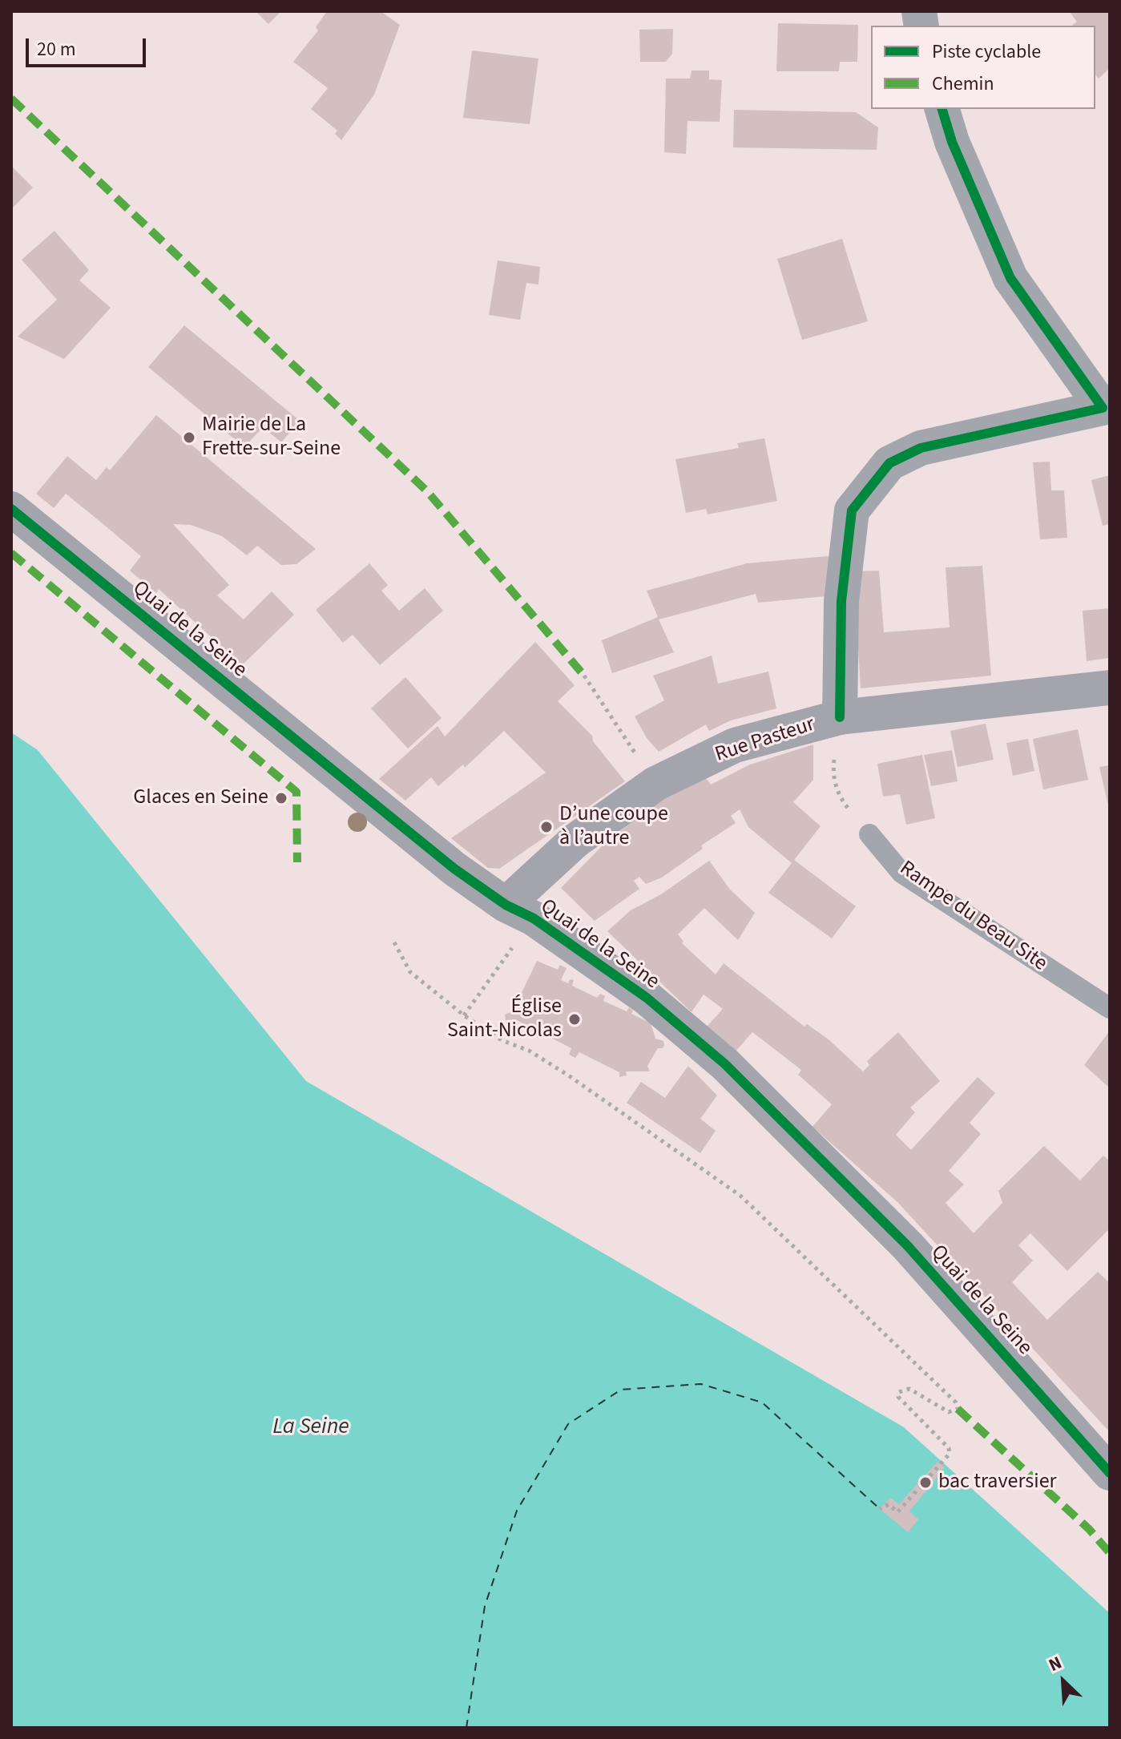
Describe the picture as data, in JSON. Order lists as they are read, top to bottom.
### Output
{
  "streets": {
    "street": ["Quai de la Seine", "Rue Pasteur"],
    "lane": ["Rampe du Beau Site"]
  },
  "crossings": [
    ["Quai de la Seine", "Rue Pasteur"]
  ],
  "water": ["La Seine"],
  "places": [
    "Mairie de La Frette-sur-Seine",
    "Glaces en Seine",
    "D’une coupe à l’autre",
    "Église Saint-Nicolas",
    "bac traversier"
  ],
  "legend": ["Piste cyclable", "Chemin"],
  "scale_bar": "20 m",
  "north": "top left"
}
